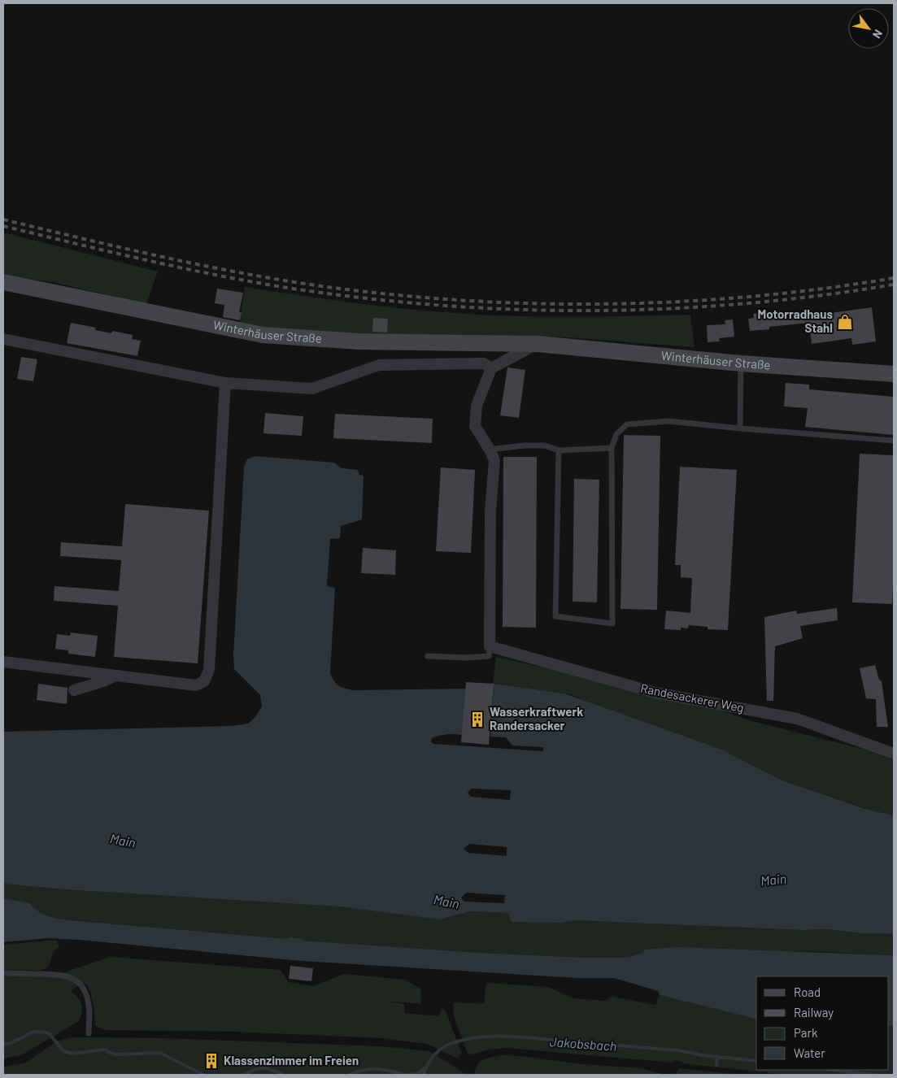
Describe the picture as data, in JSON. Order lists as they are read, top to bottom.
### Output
{
  "streets": {
    "main road": ["Winterhäuser Straße"],
    "street": ["Randesackerer Weg"]
  },
  "water": ["Main", "Jakobsbach"],
  "places": {
    "shop": ["Motorradhaus Stahl"],
    "building": ["Wasserkraftwerk Randersacker", "Klassenzimmer im Freien"]
  },
  "legend": [
    "Road",
    "Railway",
    "Park",
    "Water"
  ],
  "north": "bottom right"
}
